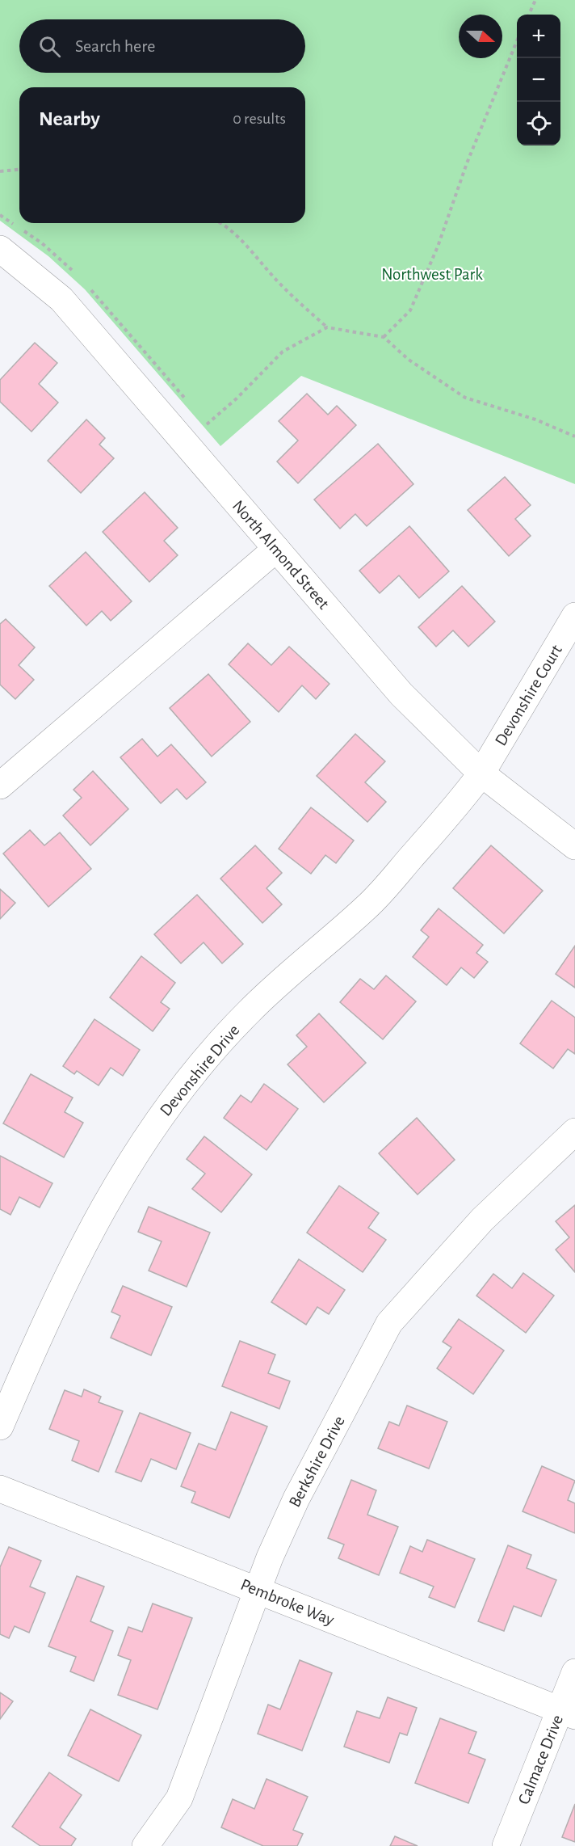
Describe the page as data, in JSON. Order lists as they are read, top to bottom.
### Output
{
  "streets": {
    "street": [
      "North Almond Street",
      "Devonshire Court",
      "Devonshire Drive",
      "Berkshire Drive",
      "Pembroke Way",
      "Calmace Drive"
    ]
  },
  "crossings": [
    ["North Almond Street", "Devonshire Court"],
    ["North Almond Street", "Devonshire Drive"],
    ["Devonshire Court", "Devonshire Drive"],
    ["Berkshire Drive", "Pembroke Way"],
    ["Pembroke Way", "Calmace Drive"]
  ],
  "parks": ["Northwest Park"],
  "north": "right",
  "page": {
    "map_buttons": ["+", "−"],
    "search": "Search here",
    "heading": ["Nearby", "0 results"]
  }
}
